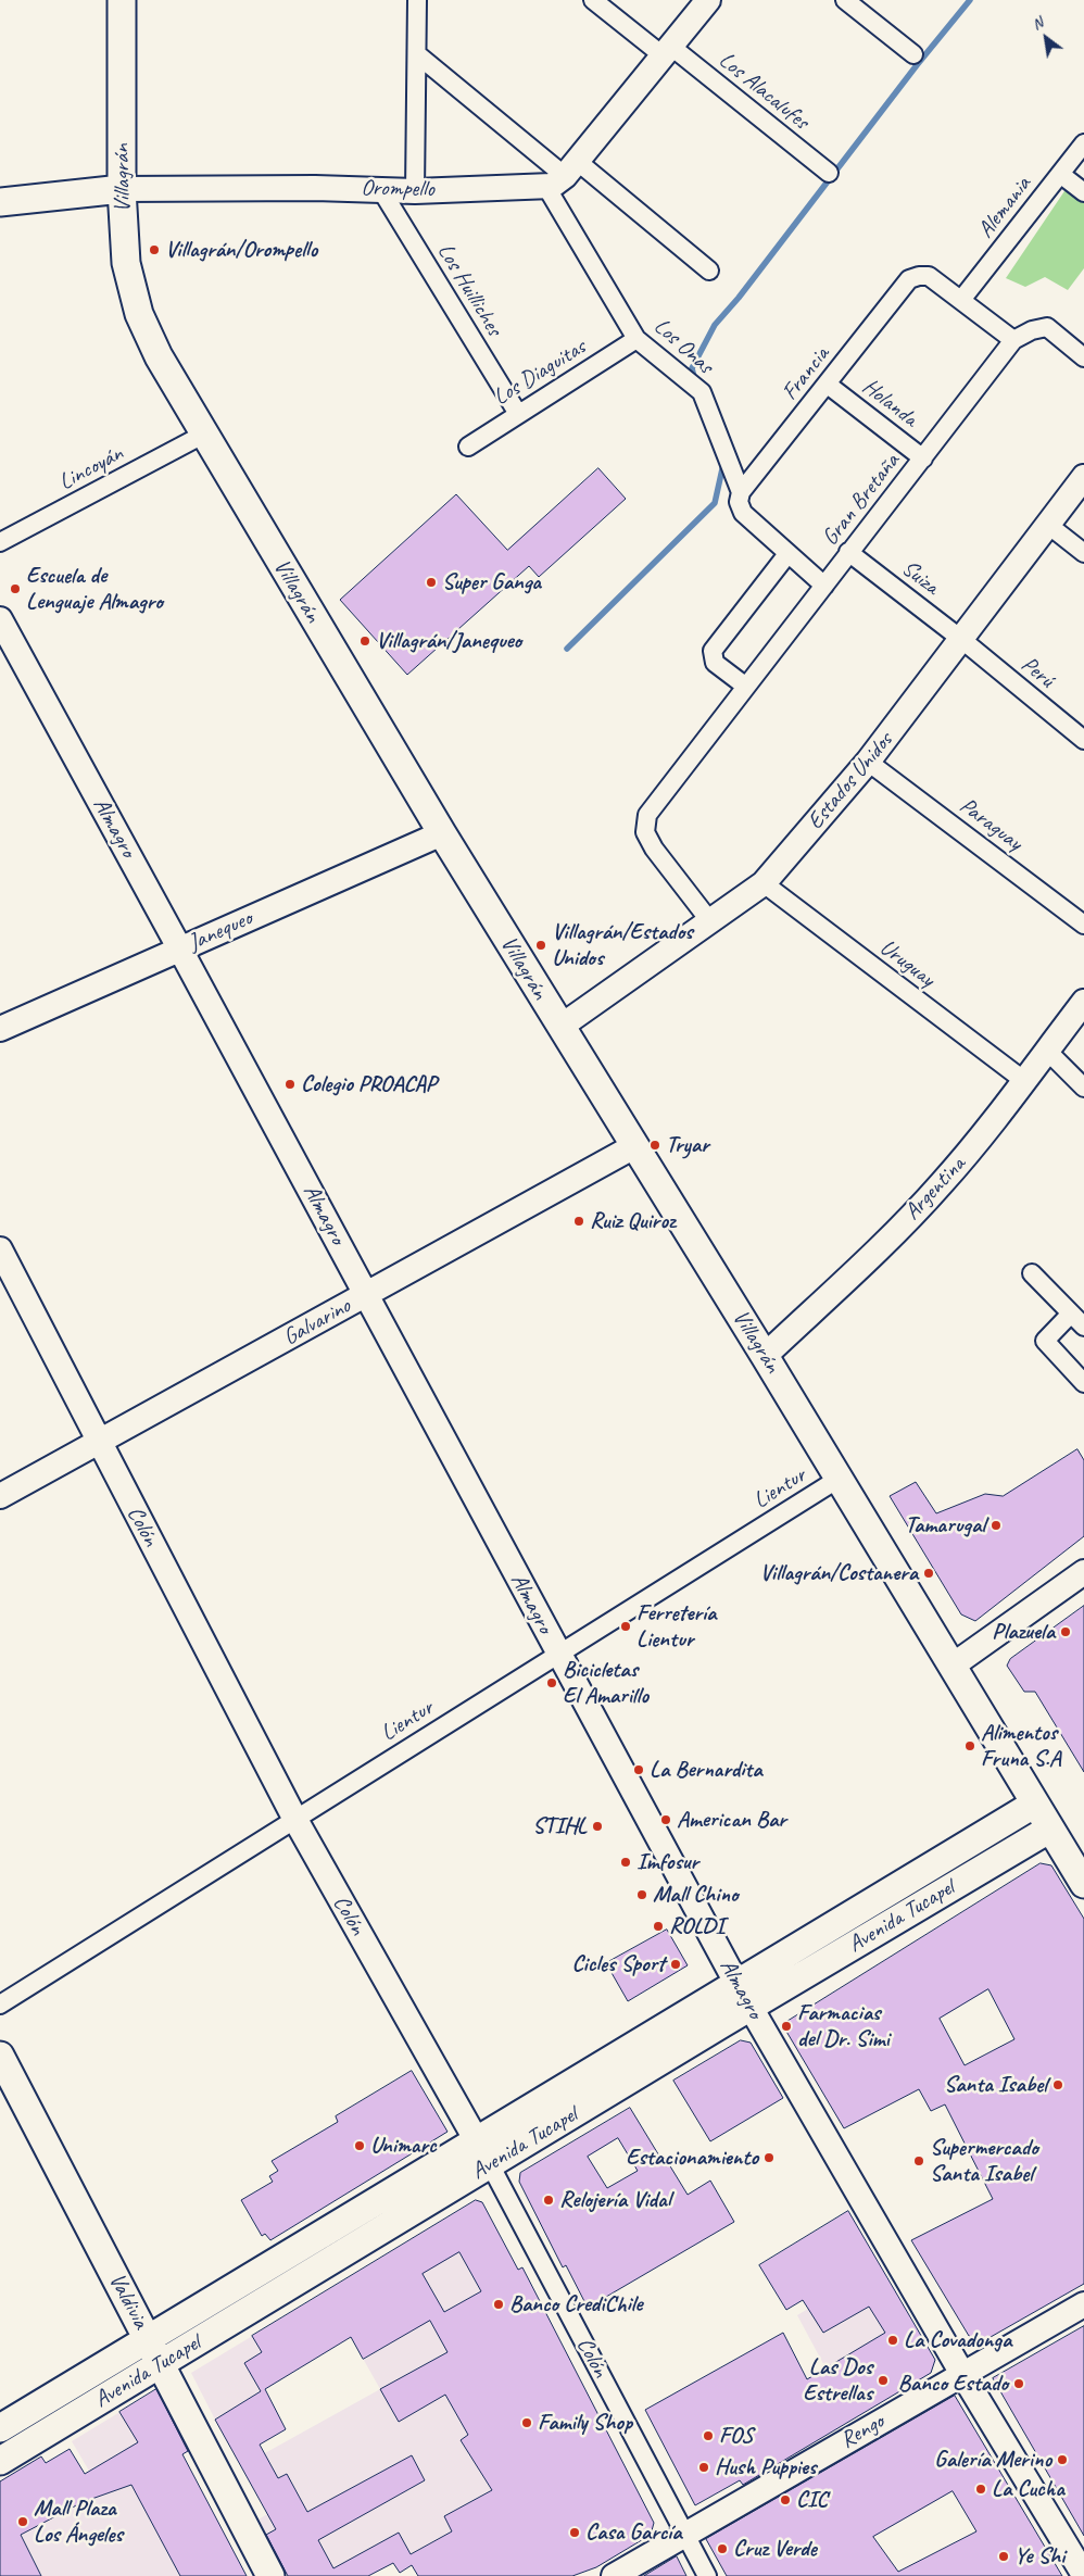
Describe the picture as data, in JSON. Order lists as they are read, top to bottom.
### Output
{
  "streets": {
    "main road": [
      "Villagrán",
      "Orompello",
      "Avenida Tucapel",
      "Valdivia"
    ],
    "street": [
      "Los Alacalufes",
      "Alemania",
      "Los Huilliches",
      "Los Onas",
      "Los Diaguitas",
      "Francia",
      "Holanda",
      "Lincoyán",
      "Gran Bretaña",
      "Suiza",
      "Perú",
      "Estados Unidos",
      "Paraguay",
      "Almagro",
      "Janequeo",
      "Uruguay",
      "Argentina",
      "Galvarino",
      "Lientur",
      "Colón",
      "Rengo"
    ]
  },
  "crossings": [
    ["Villagrán", "Orompello"],
    ["Villagrán", "Lincoyán"],
    ["Villagrán", "Estados Unidos"],
    ["Villagrán", "Janequeo"],
    ["Villagrán", "Argentina"],
    ["Villagrán", "Galvarino"],
    ["Villagrán", "Lientur"],
    ["Villagrán", "Avenida Tucapel"],
    ["Orompello", "Los Huilliches"],
    ["Orompello", "Los Onas"],
    ["Alemania", "Francia"],
    ["Los Huilliches", "Los Diaguitas"],
    ["Los Onas", "Los Diaguitas"],
    ["Los Onas", "Francia"],
    ["Francia", "Holanda"],
    ["Francia", "Gran Bretaña"],
    ["Holanda", "Gran Bretaña"],
    ["Gran Bretaña", "Suiza"],
    ["Gran Bretaña", "Estados Unidos"],
    ["Suiza", "Perú"],
    ["Suiza", "Estados Unidos"],
    ["Perú", "Estados Unidos"],
    ["Estados Unidos", "Paraguay"],
    ["Estados Unidos", "Uruguay"],
    ["Almagro", "Janequeo"],
    ["Almagro", "Galvarino"],
    ["Almagro", "Lientur"],
    ["Almagro", "Avenida Tucapel"],
    ["Almagro", "Rengo"],
    ["Uruguay", "Argentina"],
    ["Galvarino", "Colón"],
    ["Lientur", "Colón"],
    ["Colón", "Avenida Tucapel"],
    ["Colón", "Rengo"],
    ["Avenida Tucapel", "Valdivia"]
  ],
  "places": [
    "Villagrán/Orompello",
    "Super Ganga",
    "Escuela de Lenguaje Almagro",
    "Villagrán/Janequeo",
    "Villagrán/Estados Unidos",
    "Colegio PROACAP",
    "Tryar",
    "Ruiz Quiroz",
    "Tamarugal",
    "Villagrán/Costanera",
    "Ferretería Lientur",
    "Plazuela",
    "Bicicletas El Amarillo",
    "Alimentos Fruna S.A",
    "La Bernardita",
    "American Bar",
    "STIHL",
    "Imfosur",
    "Mall Chino",
    "ROLDI",
    "Cicles Sport",
    "Farmacias del Dr. Simi",
    "Santa Isabel",
    "Unimarc",
    "Estacionamiento",
    "Supermercado Santa Isabel",
    "Relojería Vidal",
    "Banco CrediChile",
    "La Covadonga",
    "Las Dos Estrellas",
    "Banco Estado",
    "Family Shop",
    "FOS",
    "Galería Merino",
    "Hush Puppies",
    "La Cucha",
    "CIC",
    "Mall Plaza Los Ángeles",
    "Casa García",
    "Cruz Verde",
    "Ye Shi"
  ],
  "north": "top left"
}
